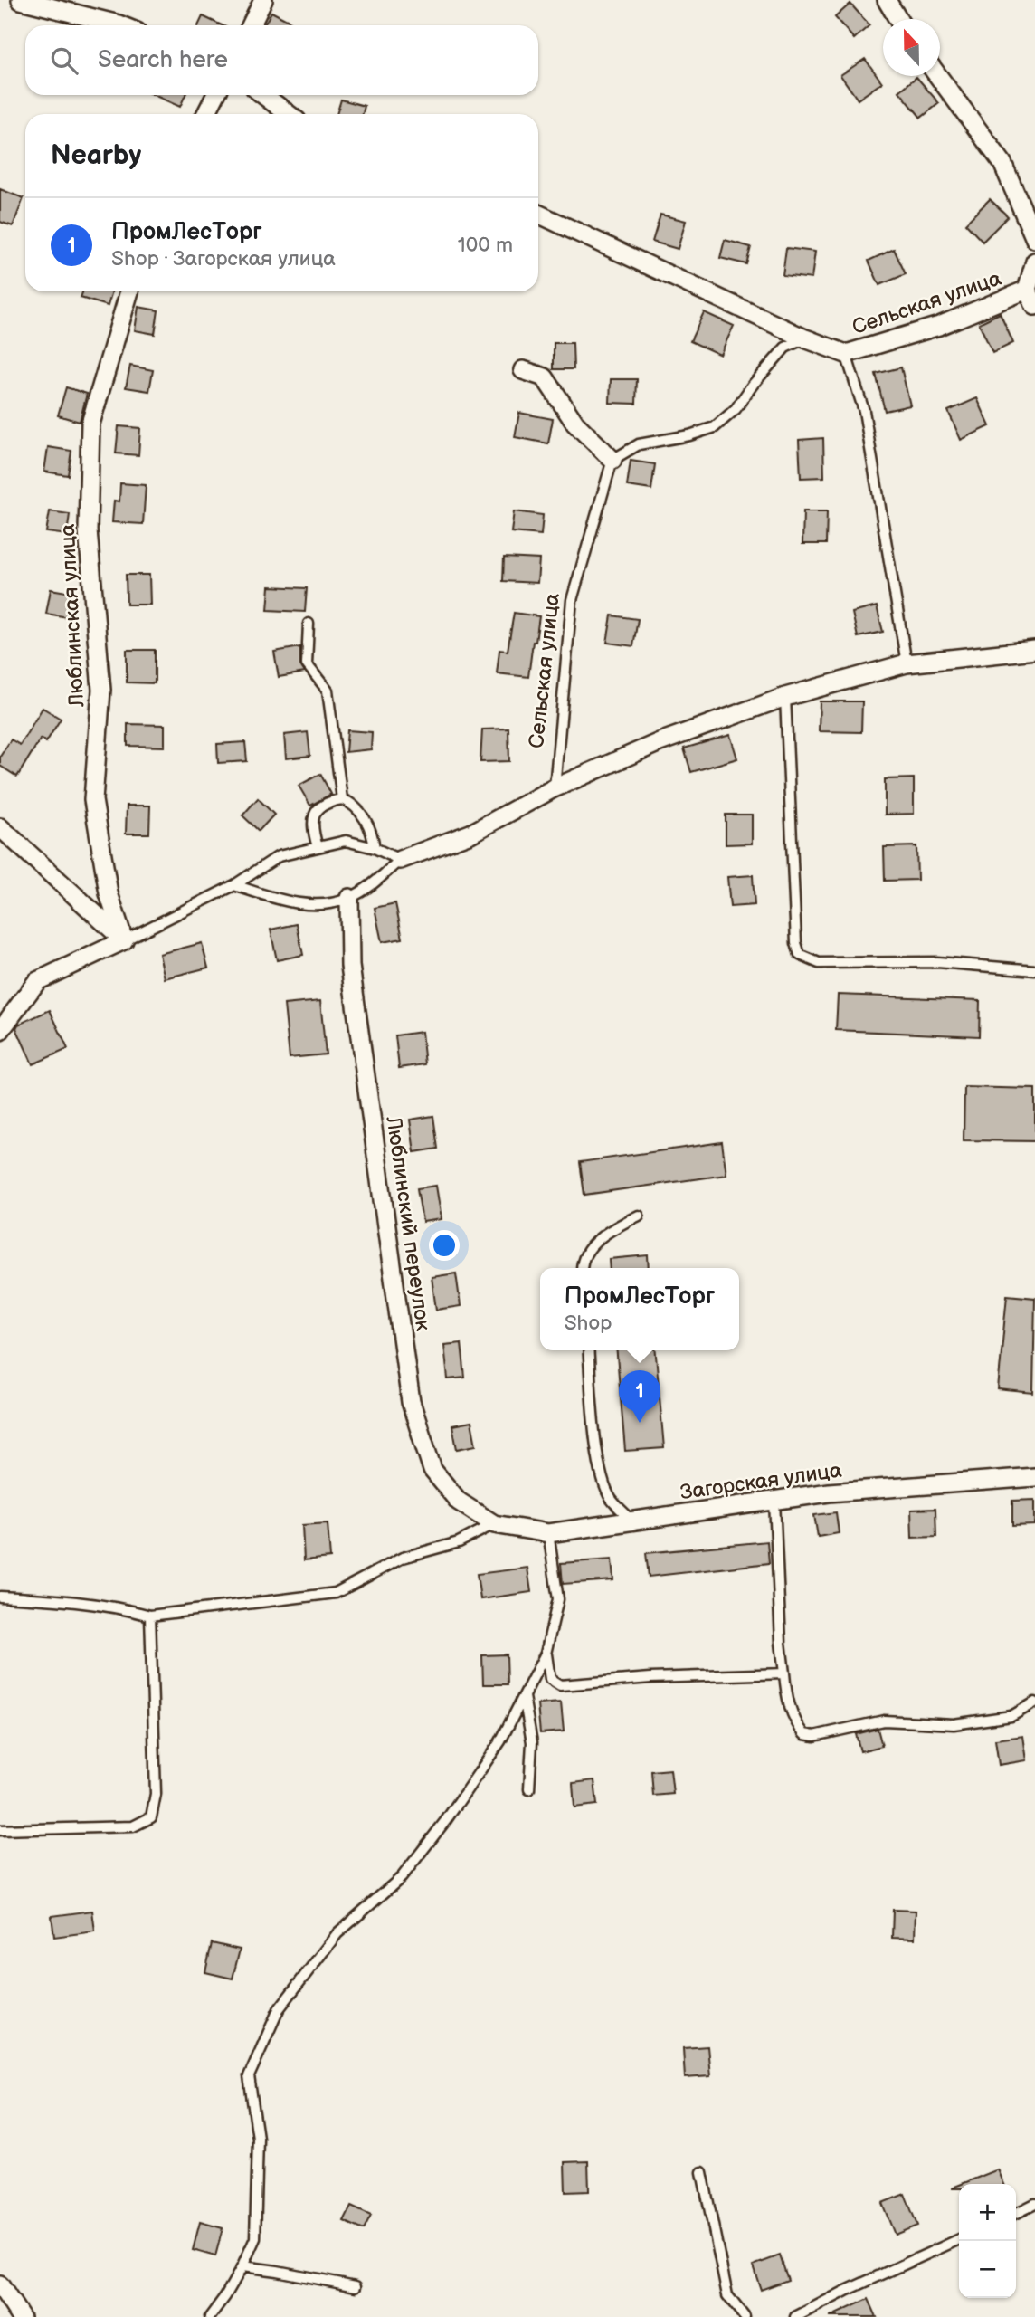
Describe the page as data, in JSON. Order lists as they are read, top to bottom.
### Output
{
  "streets": {
    "street": [
      "Сельская улица",
      "Люблинская улица",
      "Люблинский переулок",
      "Загорская улица"
    ]
  },
  "crossings": [
    ["Люблинский переулок", "Загорская улица"]
  ],
  "north": "top",
  "page": {
    "search": "Search here",
    "heading": "Nearby",
    "list": [
      {
        "mark": "1",
        "name": "ПромЛесТорг",
        "note": "Shop · Загорская улица",
        "value": "100 m"
      }
    ],
    "popup": ["ПромЛесТорг", "Shop"],
    "pins": "1",
    "map_buttons": ["+", "−"]
  }
}
